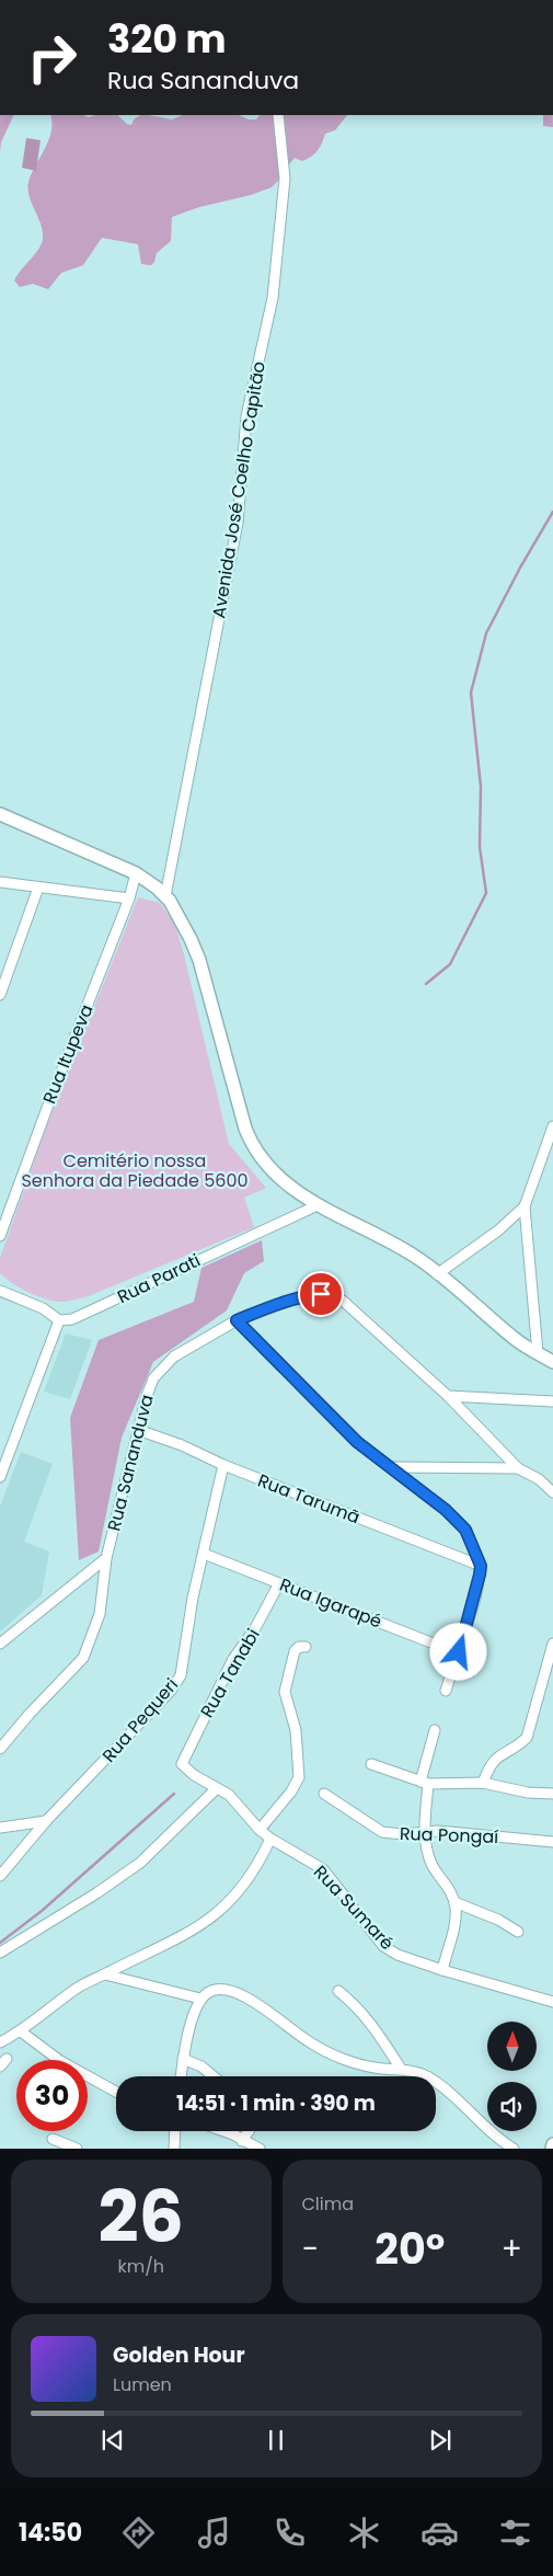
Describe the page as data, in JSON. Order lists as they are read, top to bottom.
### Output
{
  "streets": {
    "street": [
      "Avenida José Coelho Capitão",
      "Rua Itupeva",
      "Rua Parati",
      "Rua Sananduva",
      "Rua Tarumã",
      "Rua Igarapé",
      "Rua Tanabi",
      "Rua Pequeri",
      "Rua Pongaí",
      "Rua Sumaré"
    ]
  },
  "crossings": [
    ["Rua Sananduva", "Rua Tarumã"],
    ["Rua Tarumã", "Rua Pequeri"],
    ["Rua Igarapé", "Rua Tanabi"],
    ["Rua Igarapé", "Rua Pequeri"],
    ["Rua Tanabi", "Rua Sumaré"]
  ],
  "parks": ["Cemitério nossa Senhora da Piedade 5600"],
  "north": "top",
  "page": {
    "turn": ["320 m", "Rua Sananduva"],
    "limit": "30",
    "trip": "14:51 · 1 min · 390 m",
    "tile": [
      ["26", "km/h"],
      "Clima"
    ],
    "heat": ["−", "20°", "+"],
    "song": ["Golden Hour", "Lumen"],
    "tabs": "14:50"
  }
}
